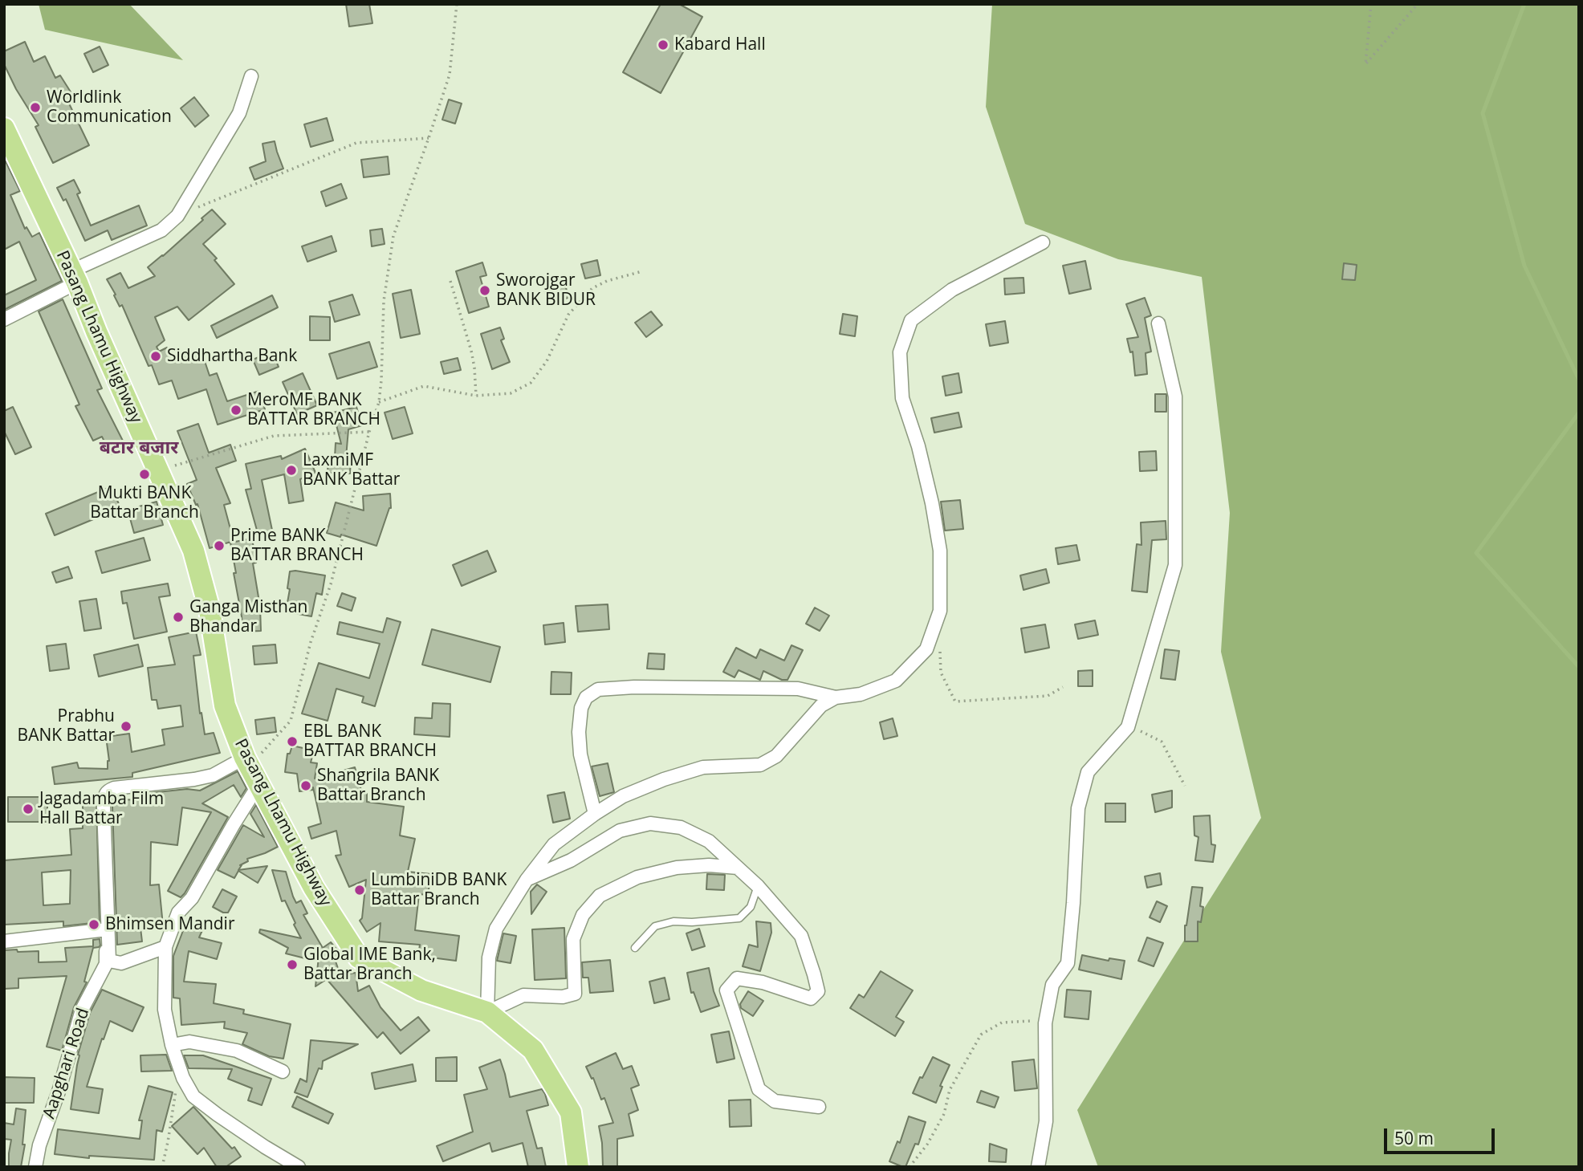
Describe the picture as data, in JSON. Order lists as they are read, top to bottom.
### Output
{
  "streets": {
    "main road": ["Pasang Lhamu Highway"],
    "street": ["Aapghari Road"]
  },
  "districts": ["बटार बजार"],
  "places": [
    "Kabard Hall",
    "Worldlink Communication",
    "Sworojgar BANK BIDUR",
    "Siddhartha Bank",
    "MeroMF BANK BATTAR BRANCH",
    "LaxmiMF BANK Battar",
    "Mukti BANK Battar Branch",
    "Prime BANK BATTAR BRANCH",
    "Ganga Misthan Bhandar",
    "Prabhu BANK Battar",
    "EBL BANK BATTAR BRANCH",
    "Shangrila BANK Battar Branch",
    "Jagadamba Film Hall Battar",
    "LumbiniDB BANK Battar Branch",
    "Bhimsen Mandir",
    "Global IME Bank, Battar Branch"
  ],
  "scale_bar": "50 m"
}
